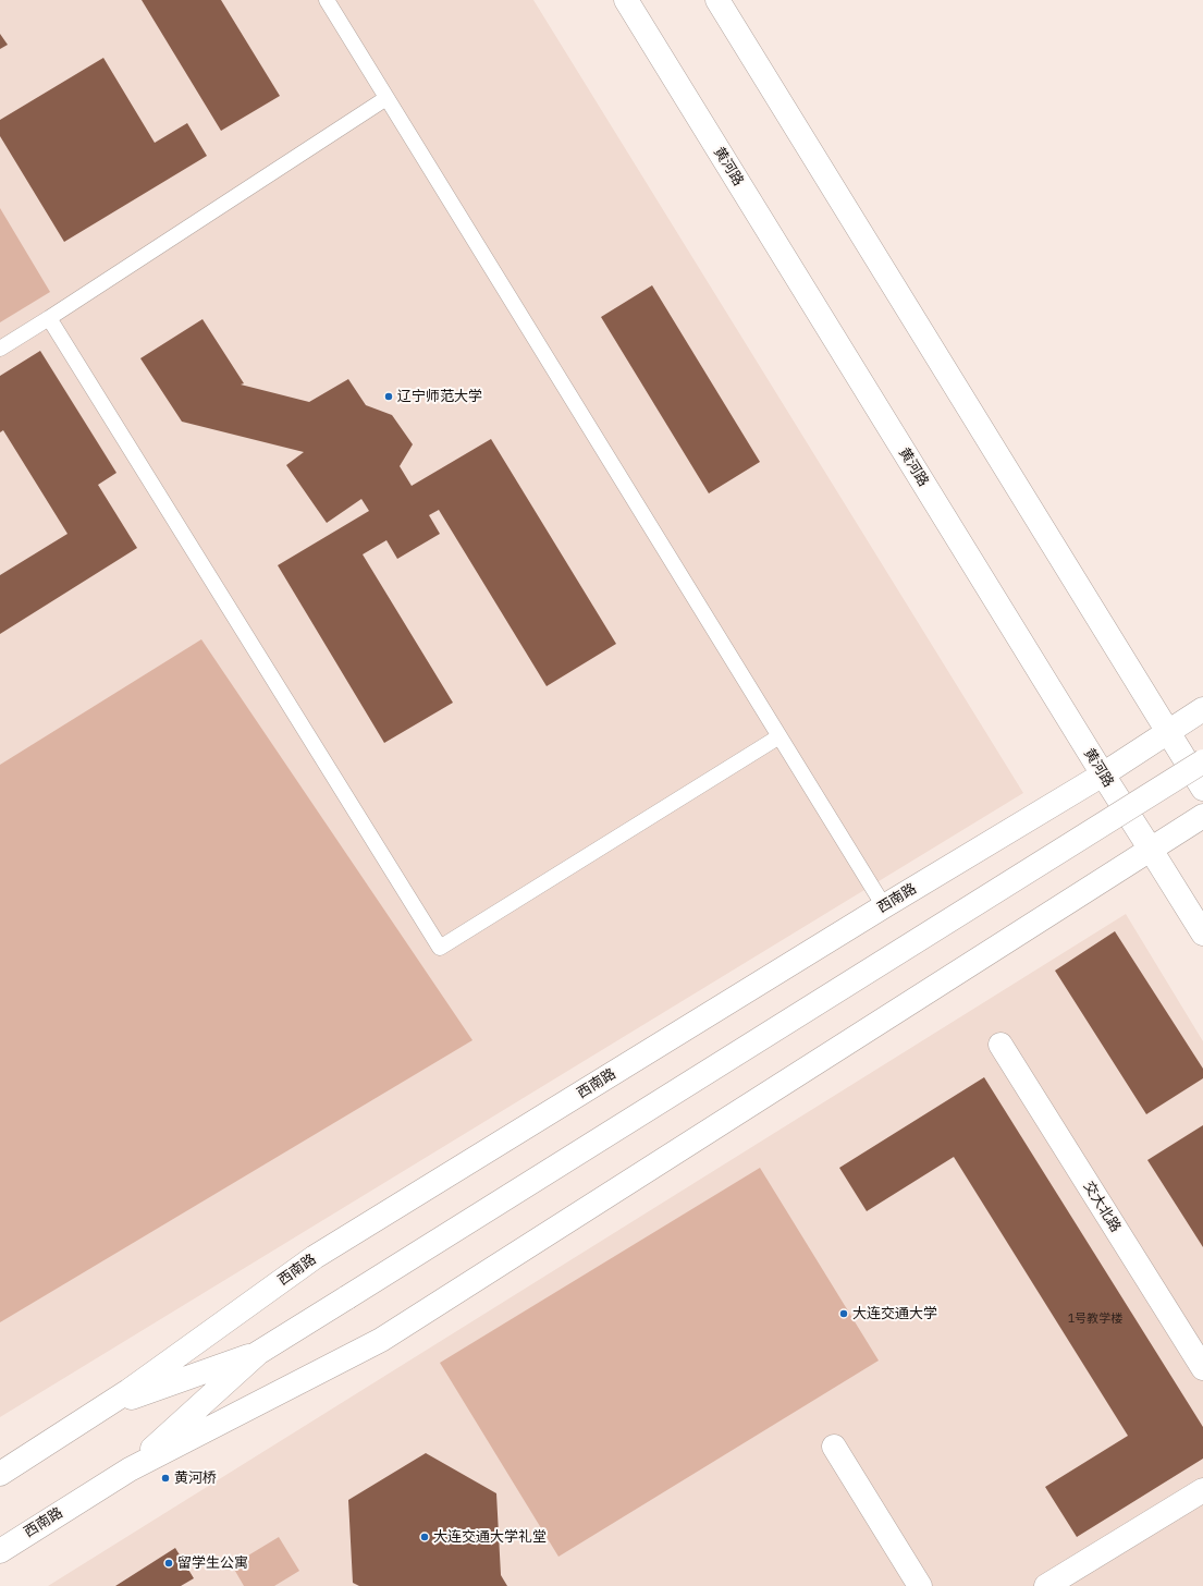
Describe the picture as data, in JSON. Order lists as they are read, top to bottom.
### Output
{
  "streets": {
    "main road": ["黄河路", "西南路", "交大北路"]
  },
  "crossings": [
    ["黄河路", "西南路"]
  ],
  "places": [
    "辽宁师范大学",
    "大连交通大学",
    "黄河桥",
    "大连交通大学礼堂",
    "留学生公寓"
  ],
  "house_numbers": ["1号教学楼"]
}
